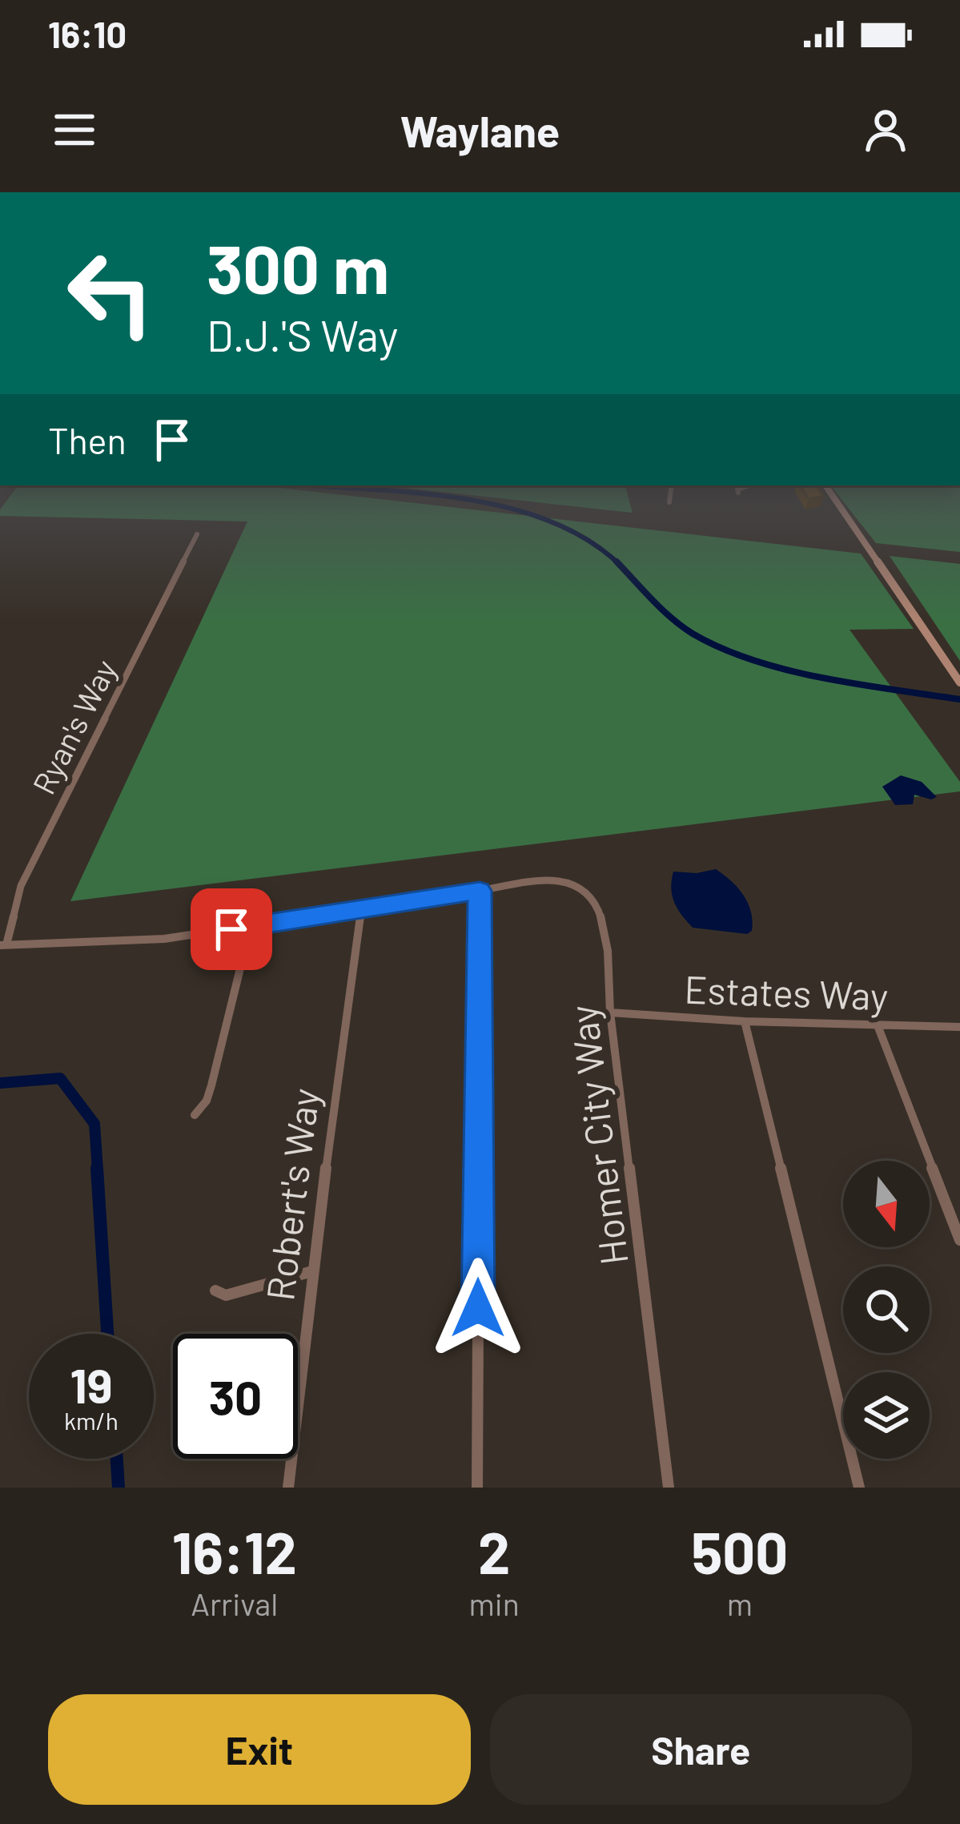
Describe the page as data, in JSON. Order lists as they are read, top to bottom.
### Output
{
  "streets": {
    "street": [
      "Ryan's Way",
      "Estates Way",
      "Homer City Way",
      "Robert's Way"
    ]
  },
  "crossings": [
    ["Ryan's Way", "Homer City Way"],
    ["Estates Way", "Homer City Way"],
    ["Homer City Way", "Robert's Way"]
  ],
  "north": "bottom",
  "page": {
    "status": "16:10",
    "header": "Waylane",
    "turn": ["300 m", "D.J.'S Way"],
    "then": "Then",
    "speed": "19 km/h",
    "limit": "30",
    "eta": [
      "16:12",
      "Arrival",
      "2",
      "min",
      "500",
      "m"
    ],
    "buttons": ["Exit", "Share"]
  }
}
